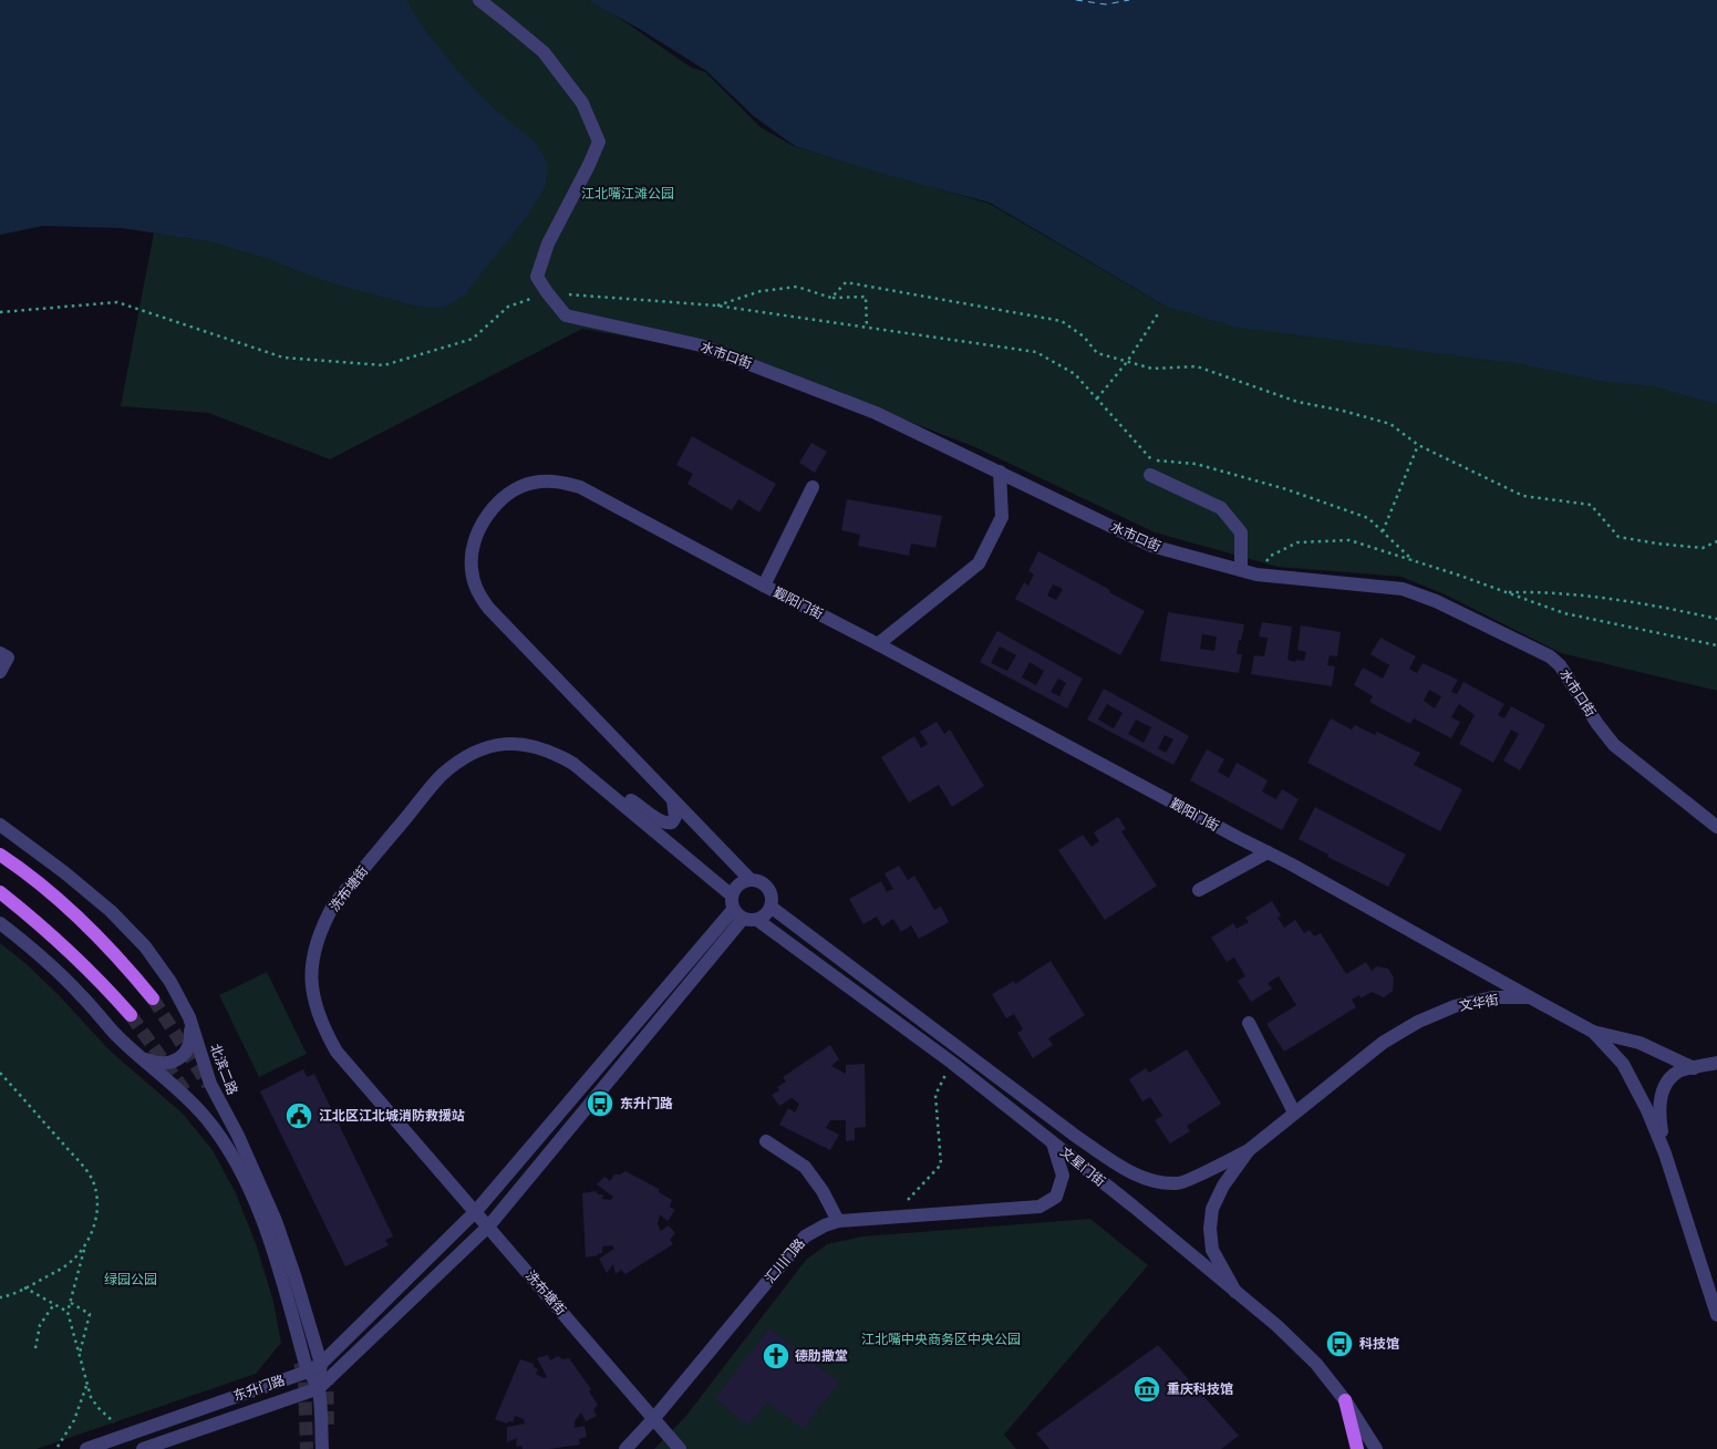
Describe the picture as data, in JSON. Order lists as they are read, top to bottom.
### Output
{
  "streets": {
    "street": [
      "水市口街",
      "觐阳门街",
      "洗布塘街",
      "文华街",
      "北滨二路",
      "文星门街",
      "汇川门路",
      "东升门路"
    ]
  },
  "crossings": [
    ["觐阳门街", "洗布塘街"],
    ["觐阳门街", "文华街"],
    ["觐阳门街", "文星门街"],
    ["觐阳门街", "东升门路"],
    ["洗布塘街", "文星门街"],
    ["洗布塘街", "汇川门路"],
    ["洗布塘街", "东升门路"],
    ["文华街", "文星门街"],
    ["北滨二路", "东升门路"],
    ["文星门街", "汇川门路"],
    ["文星门街", "东升门路"]
  ],
  "parks": ["江北嘴江滩公园", "绿园公园", "江北嘴中央商务区中央公园"],
  "places": {
    "bus stop": ["东升门路", "科技馆"],
    "public building": ["江北区江北城消防救援站"],
    "church": ["德肋撒堂"],
    "museum": ["重庆科技馆"]
  }
}
